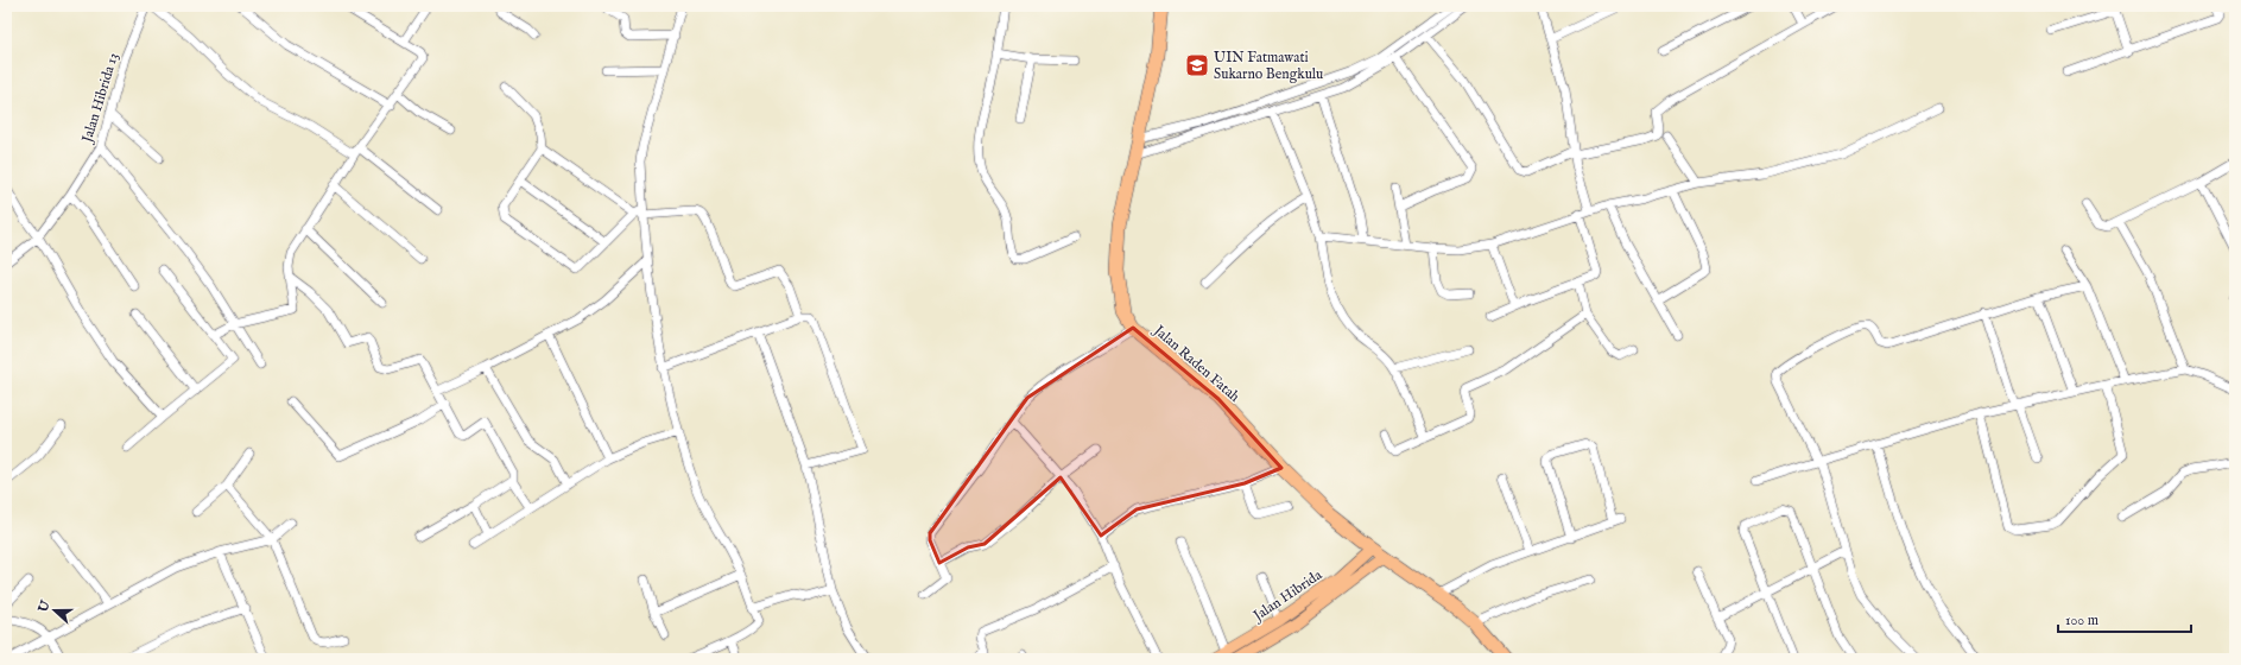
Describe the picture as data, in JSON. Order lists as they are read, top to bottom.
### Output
{
  "streets": {
    "highway": ["Jalan Raden Fatah"],
    "main road": ["Jalan Hibrida"],
    "street": ["Jalan Hibrida 13"]
  },
  "crossings": [
    ["Jalan Raden Fatah", "Jalan Hibrida"]
  ],
  "places": {
    "school or university": ["UIN Fatmawati Sukarno Bengkulu"]
  },
  "scale_bar": "100 m",
  "north": "left"
}
